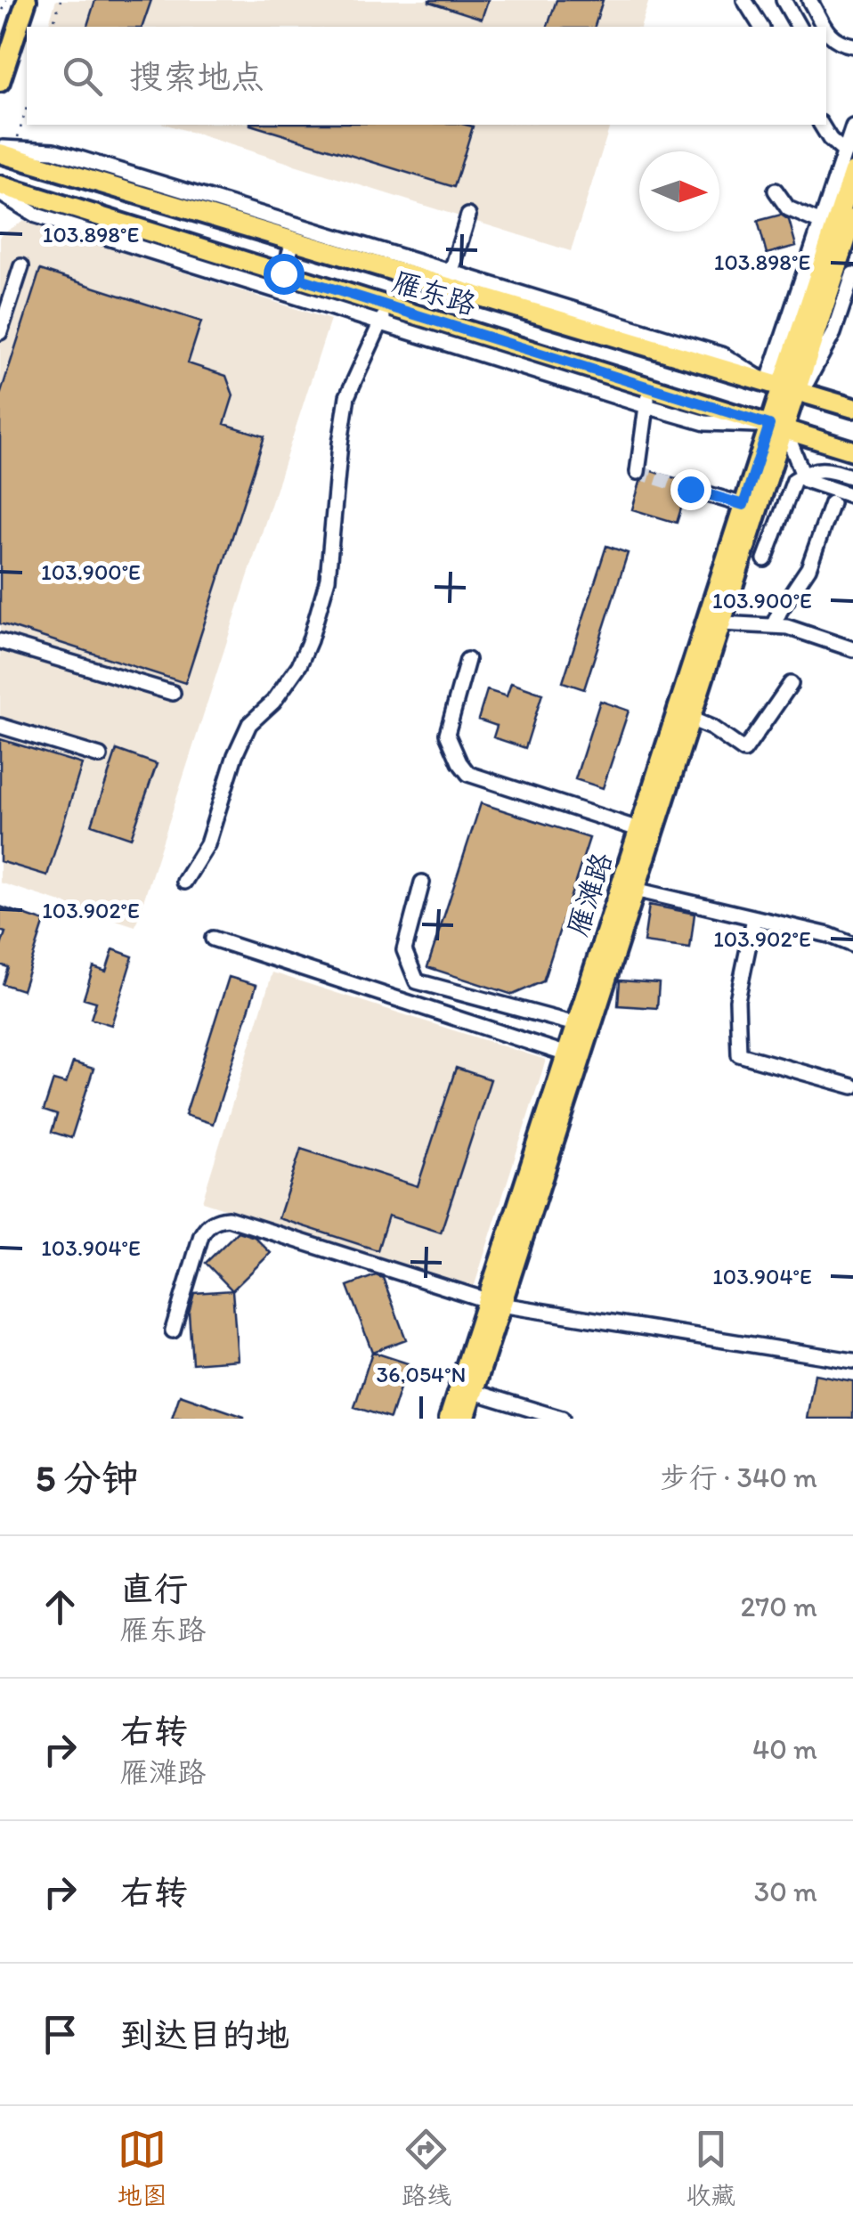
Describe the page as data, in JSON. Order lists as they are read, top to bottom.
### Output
{
  "streets": {
    "main road": ["雁东路", "雁滩路"]
  },
  "crossings": [
    ["雁东路", "雁滩路"]
  ],
  "north": "right",
  "page": {
    "search": "搜索地点",
    "heading": ["5 分钟", "步行 · 340 m"],
    "list": [
      ["直行", "雁东路", "270 m"],
      ["右转", "雁滩路", "40 m"],
      ["右转", "30 m"],
      "到达目的地"
    ],
    "nav": ["地图", "路线", "收藏"]
  },
  "coordinates": [
    "103.898°E",
    "103.900°E",
    "103.902°E",
    "103.904°E",
    "36.054°N"
  ]
}
